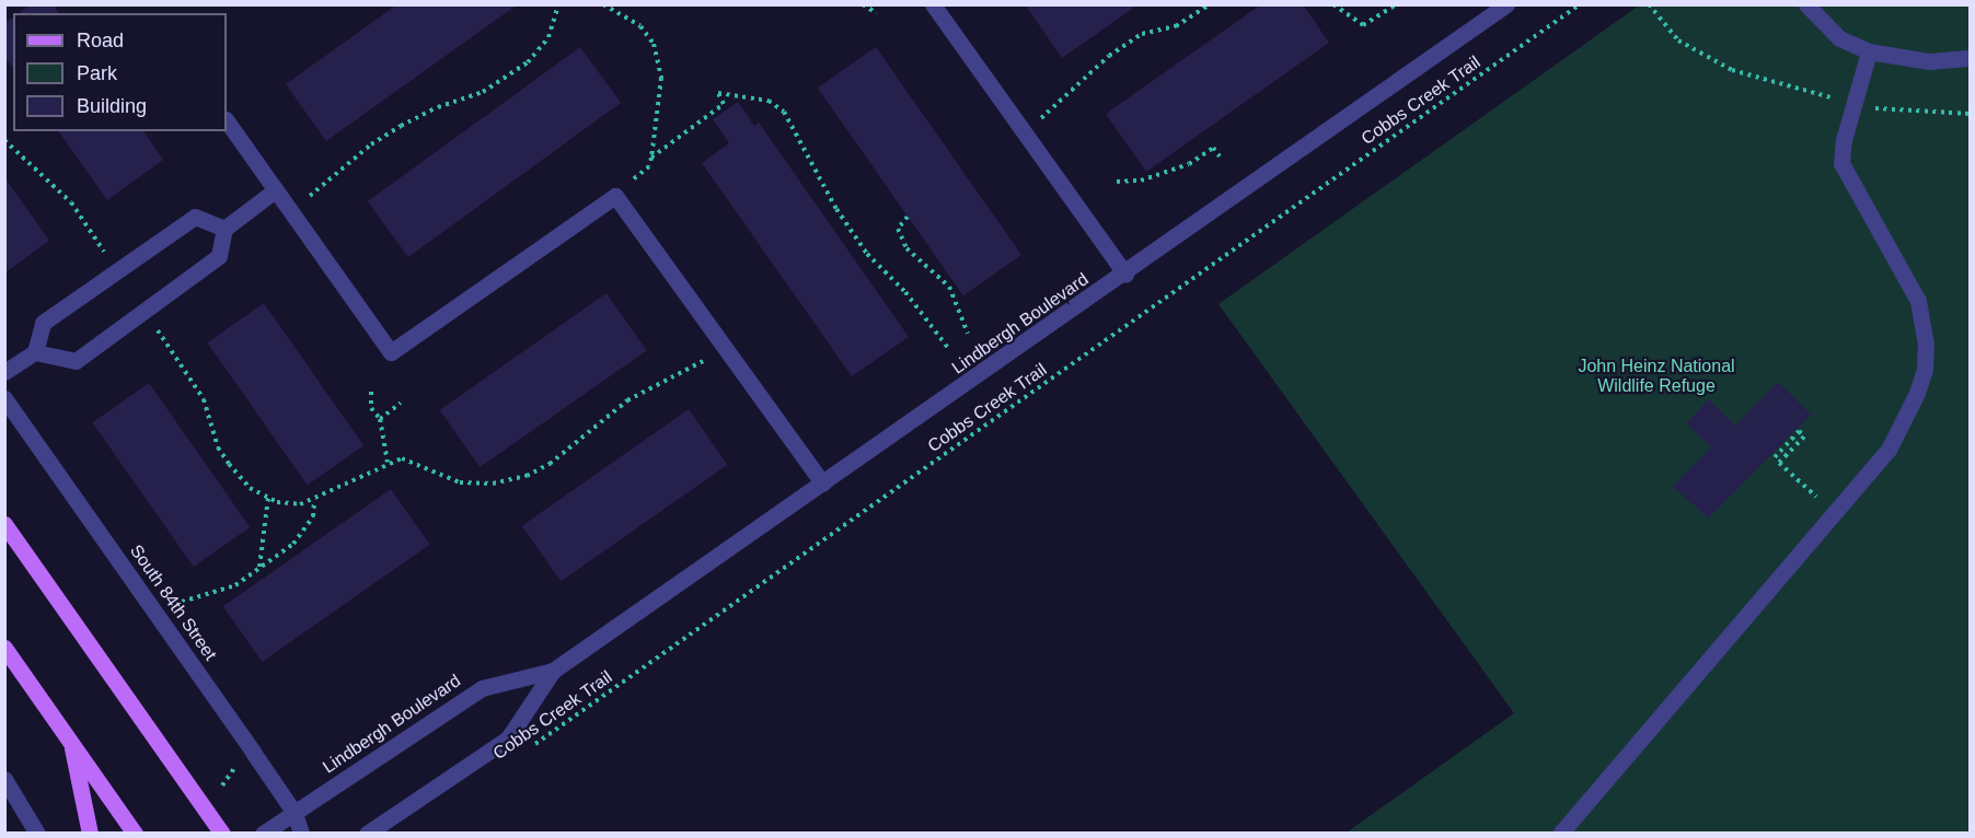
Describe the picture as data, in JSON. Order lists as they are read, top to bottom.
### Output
{
  "streets": {
    "street": ["Lindbergh Boulevard", "South 84th Street"],
    "path": ["Cobbs Creek Trail"]
  },
  "crossings": [
    ["Lindbergh Boulevard", "South 84th Street"]
  ],
  "parks": ["John Heinz National Wildlife Refuge"],
  "legend": ["Road", "Park", "Building"]
}
